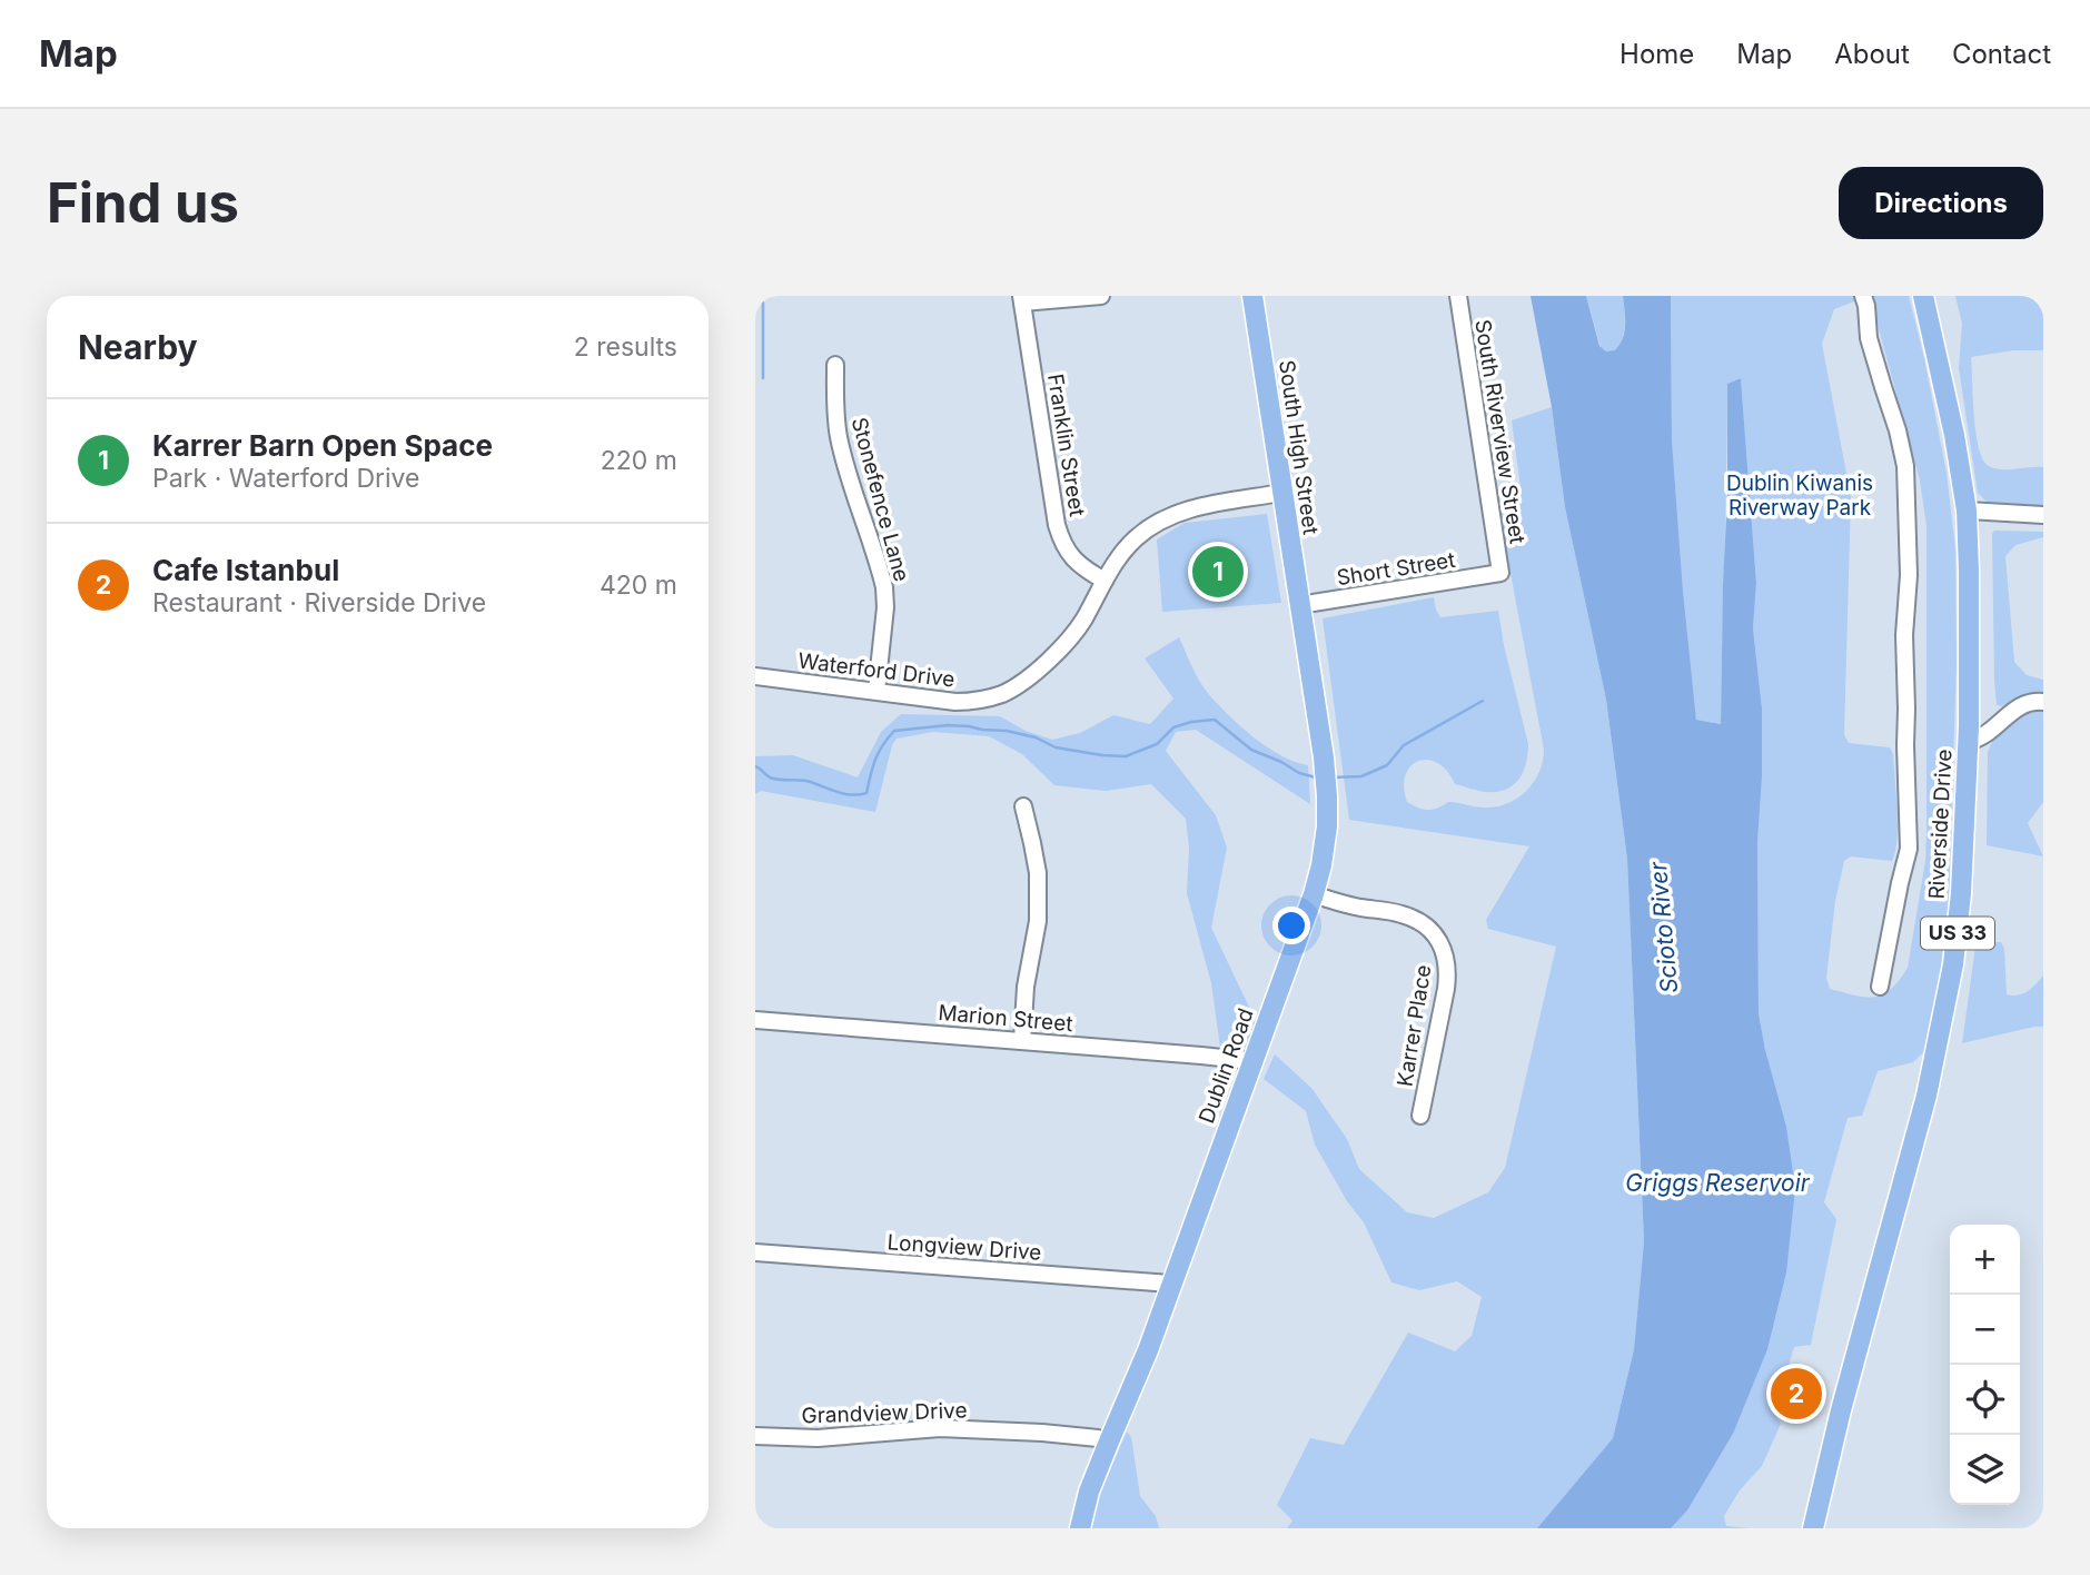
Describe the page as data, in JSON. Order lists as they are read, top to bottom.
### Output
{
  "streets": {
    "main road": [
      "South High Street",
      "Riverside Drive",
      "US 33",
      "Dublin Road"
    ],
    "street": [
      "South Riverview Street",
      "Franklin Street",
      "Stonefence Lane",
      "Short Street",
      "Waterford Drive",
      "Marion Street",
      "Karrer Place",
      "Longview Drive",
      "Grandview Drive"
    ]
  },
  "crossings": [
    ["South Riverview Street", "Short Street"],
    ["Franklin Street", "Waterford Drive"],
    ["South High Street", "Short Street"],
    ["South High Street", "Waterford Drive"],
    ["South High Street", "Dublin Road"],
    ["Stonefence Lane", "Waterford Drive"],
    ["Short Street", "Dublin Road"],
    ["Marion Street", "Dublin Road"],
    ["Karrer Place", "Dublin Road"],
    ["Dublin Road", "Longview Drive"],
    ["Dublin Road", "Grandview Drive"]
  ],
  "water": ["Scioto River", "Griggs Reservoir"],
  "parks": ["Dublin Kiwanis Riverway Park"],
  "page": {
    "header": "Map",
    "nav": [
      "Home",
      "Map",
      "About",
      "Contact"
    ],
    "buttons": "Directions",
    "title": "Find us",
    "heading": ["Nearby", "2 results"],
    "list": [
      {
        "mark": "1",
        "name": "Karrer Barn Open Space",
        "note": "Park · Waterford Drive",
        "value": "220 m"
      },
      {
        "mark": "2",
        "name": "Cafe Istanbul",
        "note": "Restaurant · Riverside Drive",
        "value": "420 m"
      }
    ],
    "pins": ["1", "2"],
    "map_buttons": ["+", "−"]
  }
}
